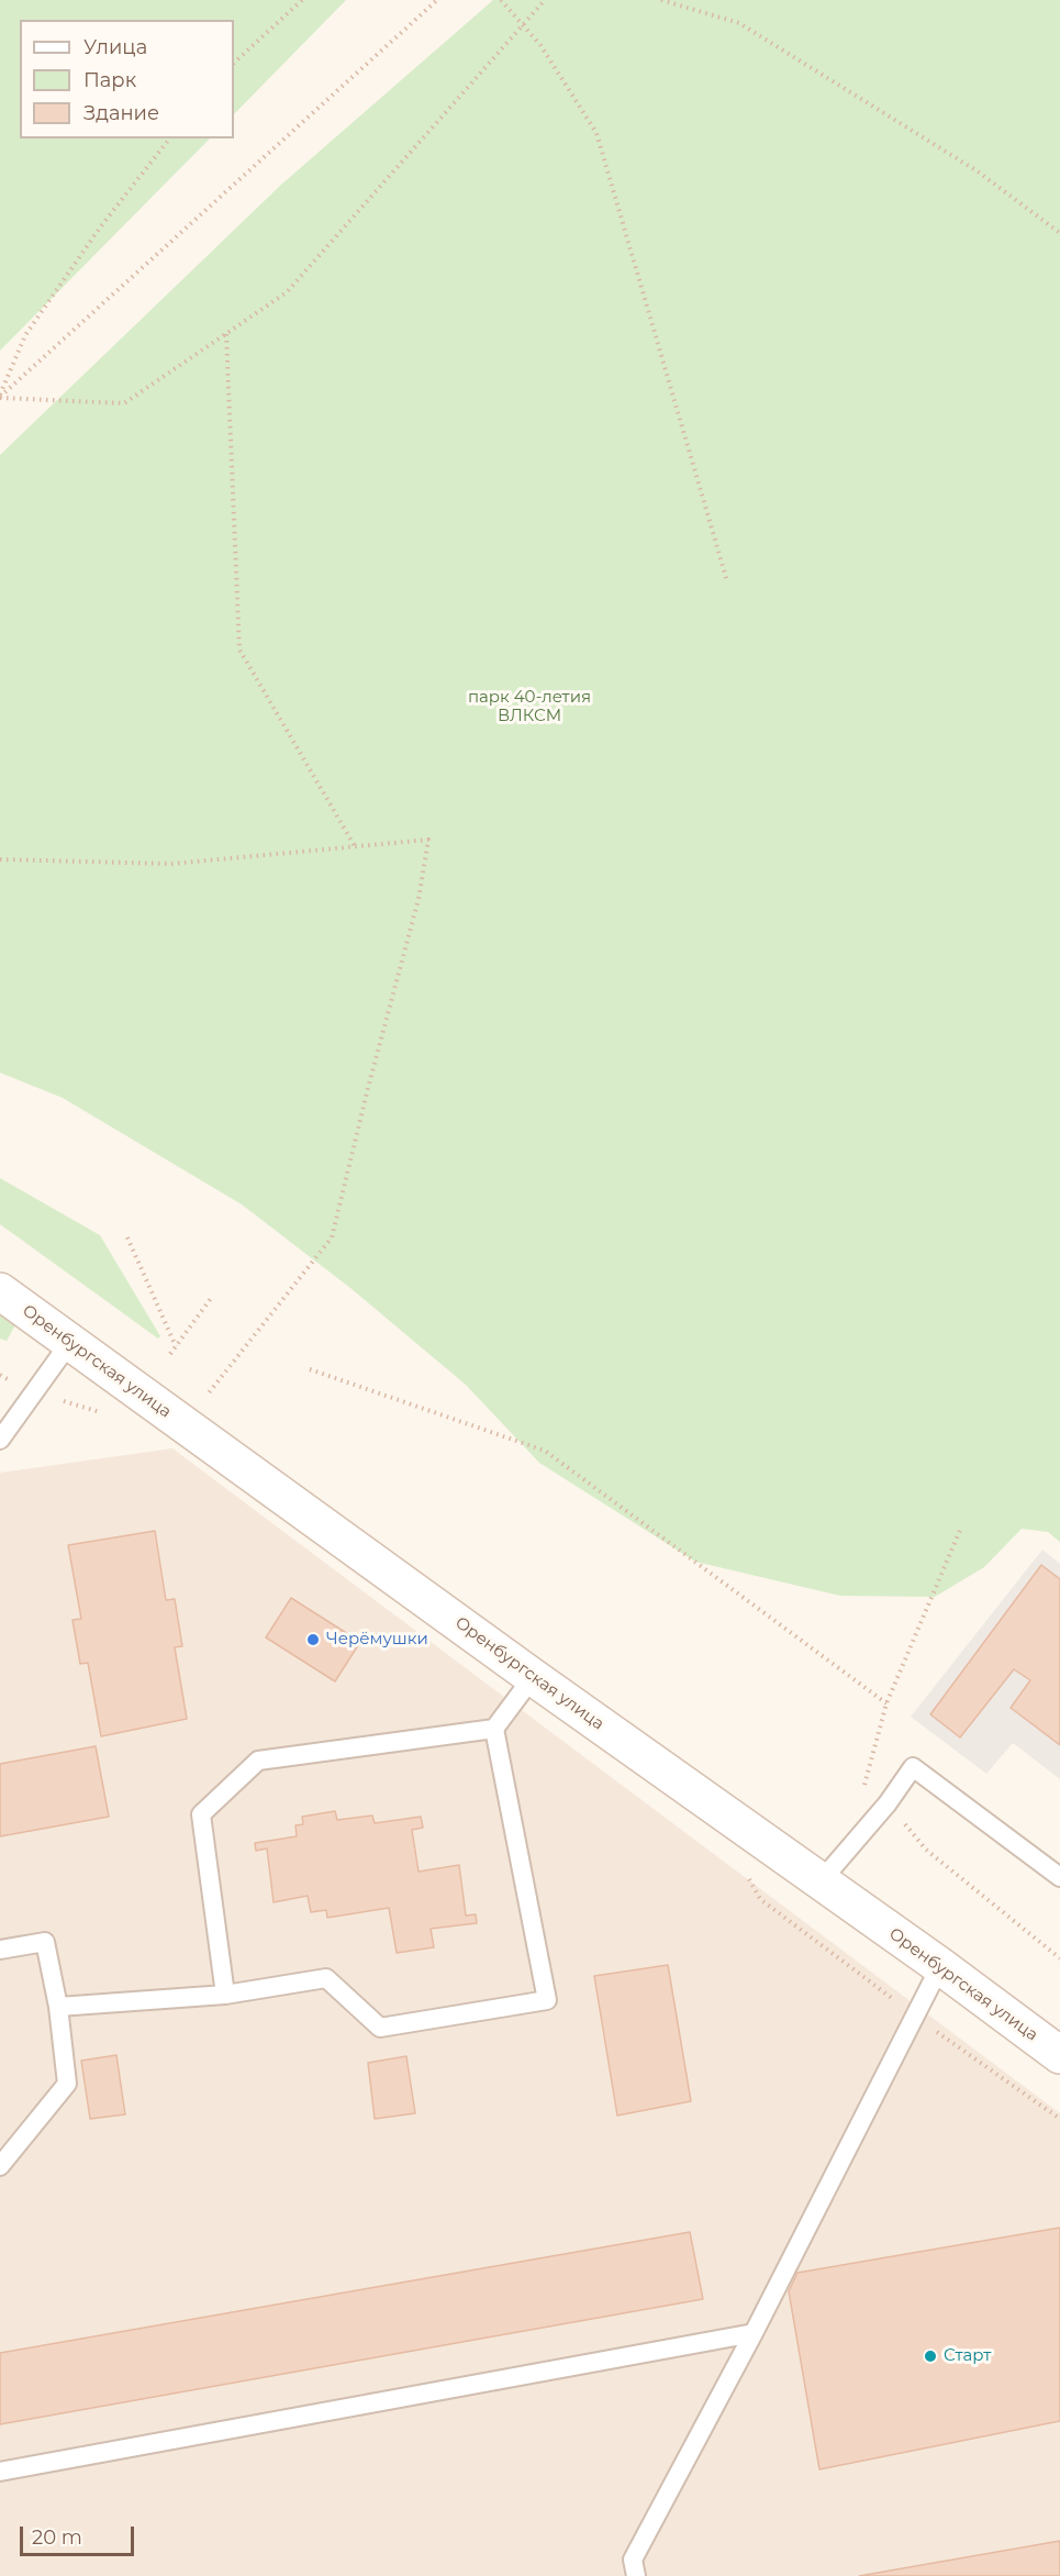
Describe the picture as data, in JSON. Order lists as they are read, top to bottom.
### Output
{
  "streets": {
    "street": ["Оренбургская улица"]
  },
  "parks": ["парк 40-летия ВЛКСМ"],
  "places": ["Черёмушки", "Старт"],
  "legend": ["Улица", "Парк", "Здание"],
  "scale_bar": "20 m"
}
